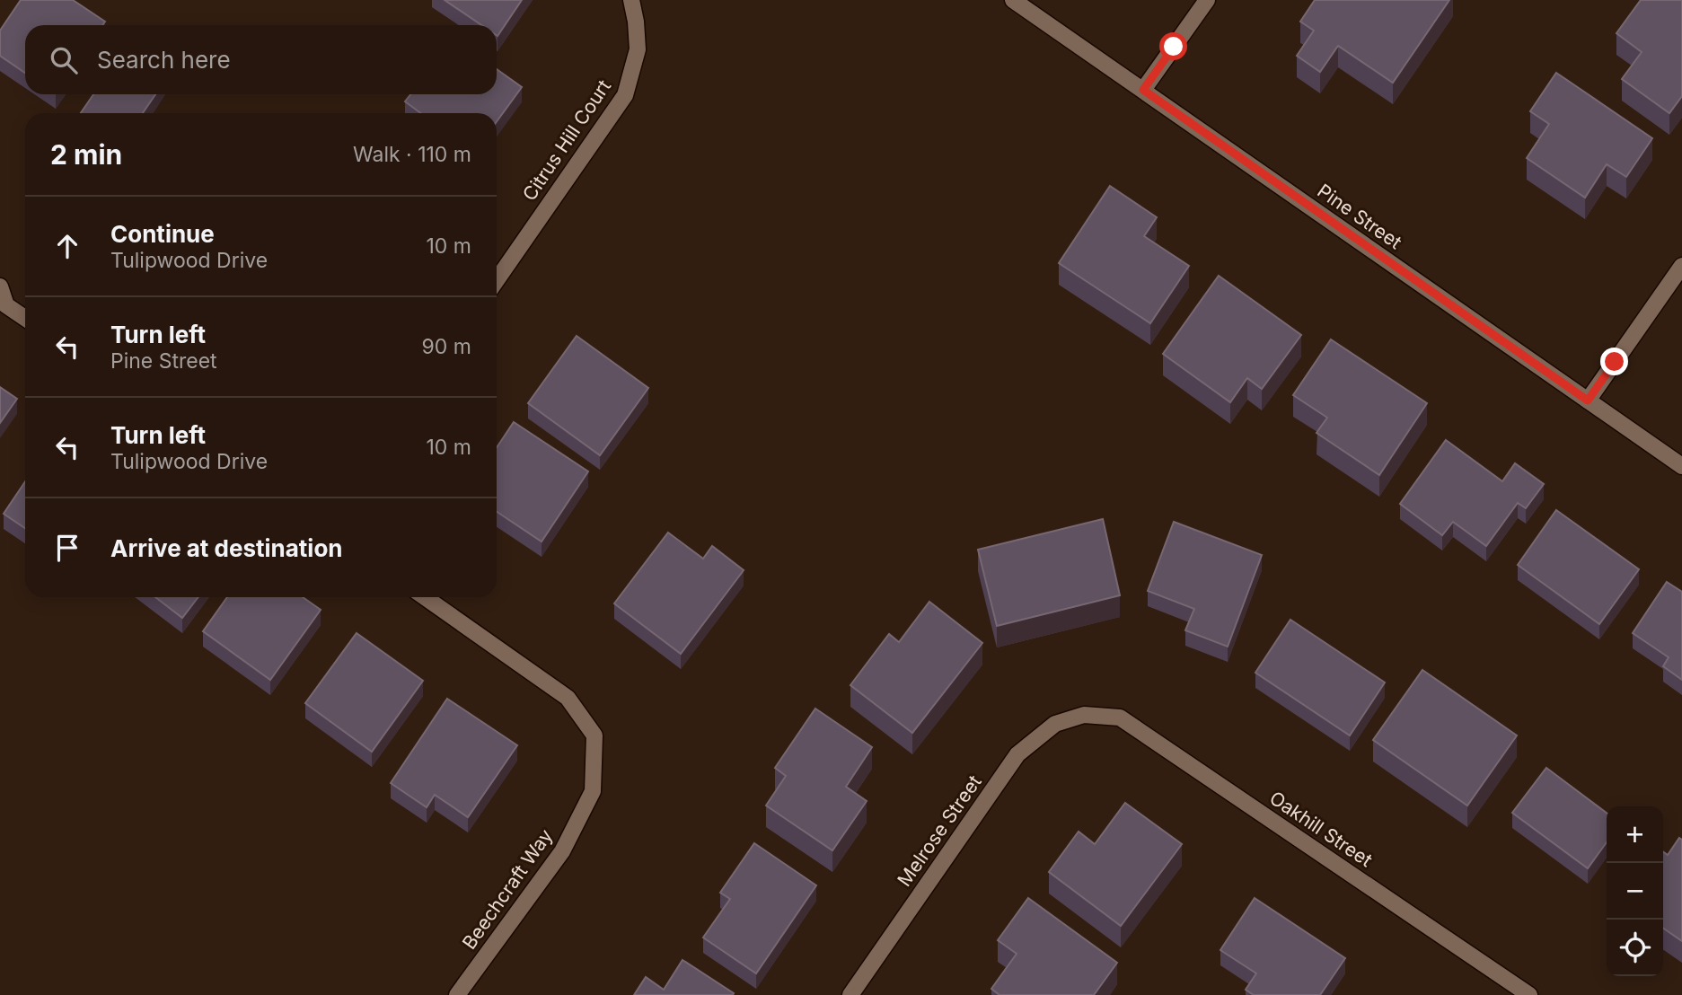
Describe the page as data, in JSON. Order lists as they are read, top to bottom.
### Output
{
  "streets": {
    "street": [
      "Citrus Hill Court",
      "Pine Street",
      "Oakhill Street",
      "Melrose Street",
      "Beechcraft Way"
    ]
  },
  "crossings": [
    ["Oakhill Street", "Melrose Street"]
  ],
  "page": {
    "search": "Search here",
    "heading": ["2 min", "Walk · 110 m"],
    "list": [
      ["Continue", "Tulipwood Drive", "10 m"],
      ["Turn left", "Pine Street", "90 m"],
      ["Turn left", "Tulipwood Drive", "10 m"],
      "Arrive at destination"
    ],
    "map_buttons": ["+", "−"]
  }
}
